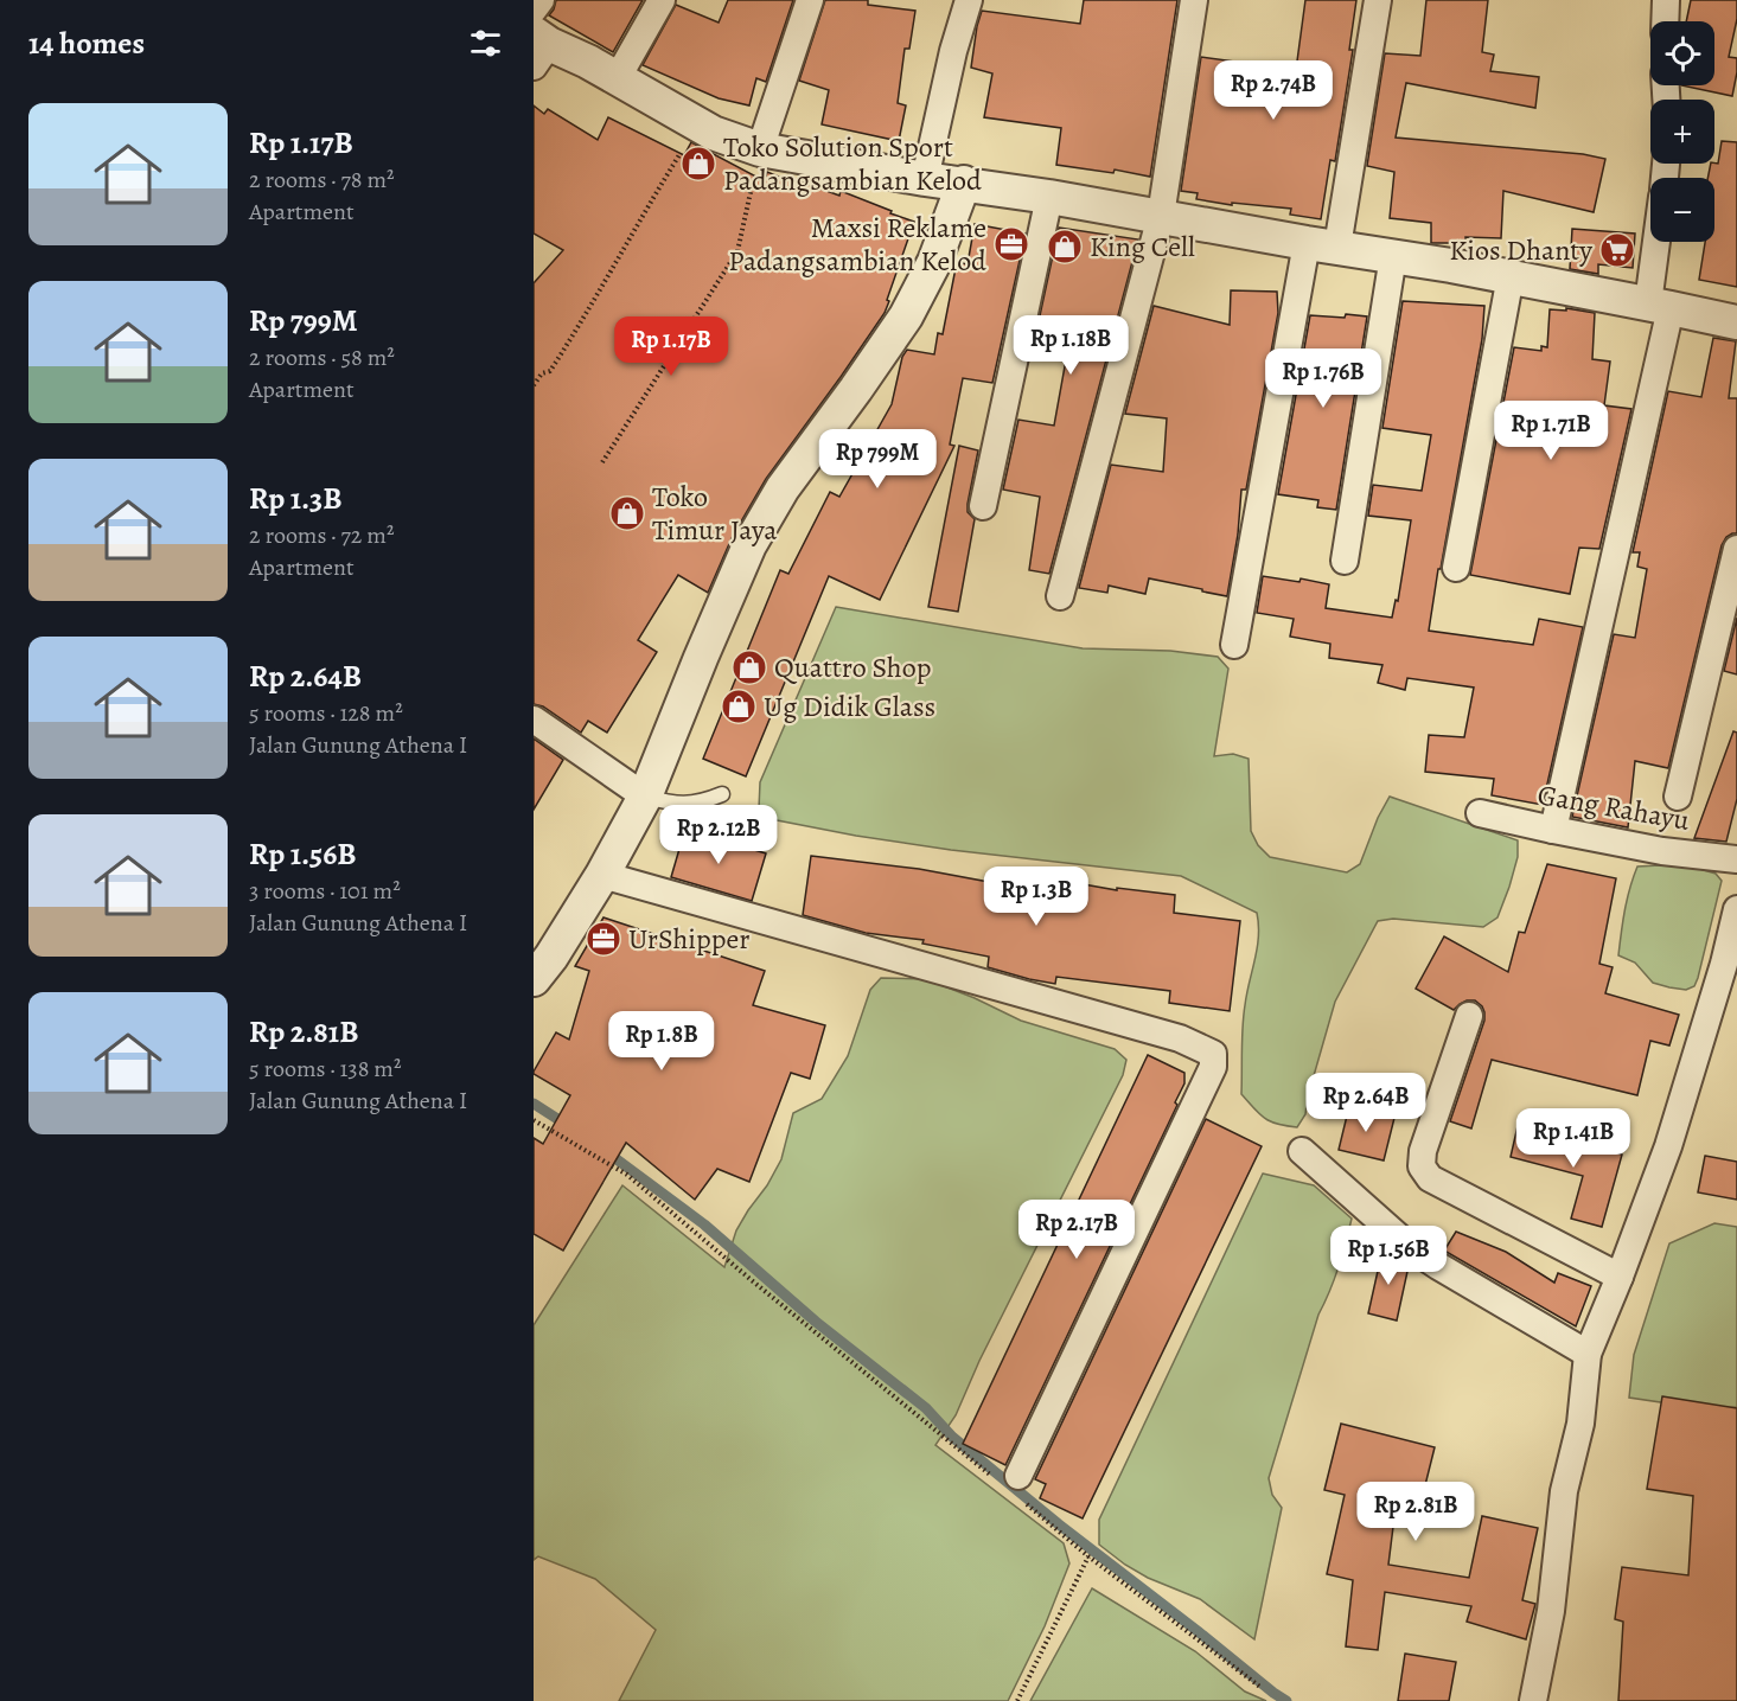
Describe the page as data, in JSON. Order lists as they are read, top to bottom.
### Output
{
  "streets": {
    "street": ["Gang Rahayu"]
  },
  "places": {
    "shop": [
      "Toko Solution Sport Padangsambian Kelod",
      "King Cell",
      "Toko Timur Jaya",
      "Quattro Shop",
      "Ug Didik Glass"
    ],
    "office": ["Maxsi Reklame Padangsambian Kelod", "UrShipper"],
    "supermarket": ["Kios Dhanty"]
  },
  "page": {
    "heading": "14 homes",
    "map_buttons": ["+", "−"],
    "price": [
      "Rp 2.74B",
      "Rp 1.18B",
      "Rp 1.17B",
      "Rp 1.76B",
      "Rp 1.71B",
      "Rp 799M",
      "Rp 2.12B",
      "Rp 1.3B",
      "Rp 1.8B",
      "Rp 2.64B",
      "Rp 1.41B",
      "Rp 2.17B",
      "Rp 1.56B",
      "Rp 2.81B"
    ],
    "list": [
      {
        "name": "Rp 1.17B",
        "note": "2 rooms · 78 m² · Apartment"
      },
      {
        "name": "Rp 799M",
        "note": "2 rooms · 58 m² · Apartment"
      },
      {
        "name": "Rp 1.3B",
        "note": "2 rooms · 72 m² · Apartment"
      },
      {
        "name": "Rp 2.64B",
        "note": "5 rooms · 128 m² · Jalan Gunung Athena I"
      },
      {
        "name": "Rp 1.56B",
        "note": "3 rooms · 101 m² · Jalan Gunung Athena I"
      },
      {
        "name": "Rp 2.81B",
        "note": "5 rooms · 138 m² · Jalan Gunung Athena I"
      }
    ]
  }
}
